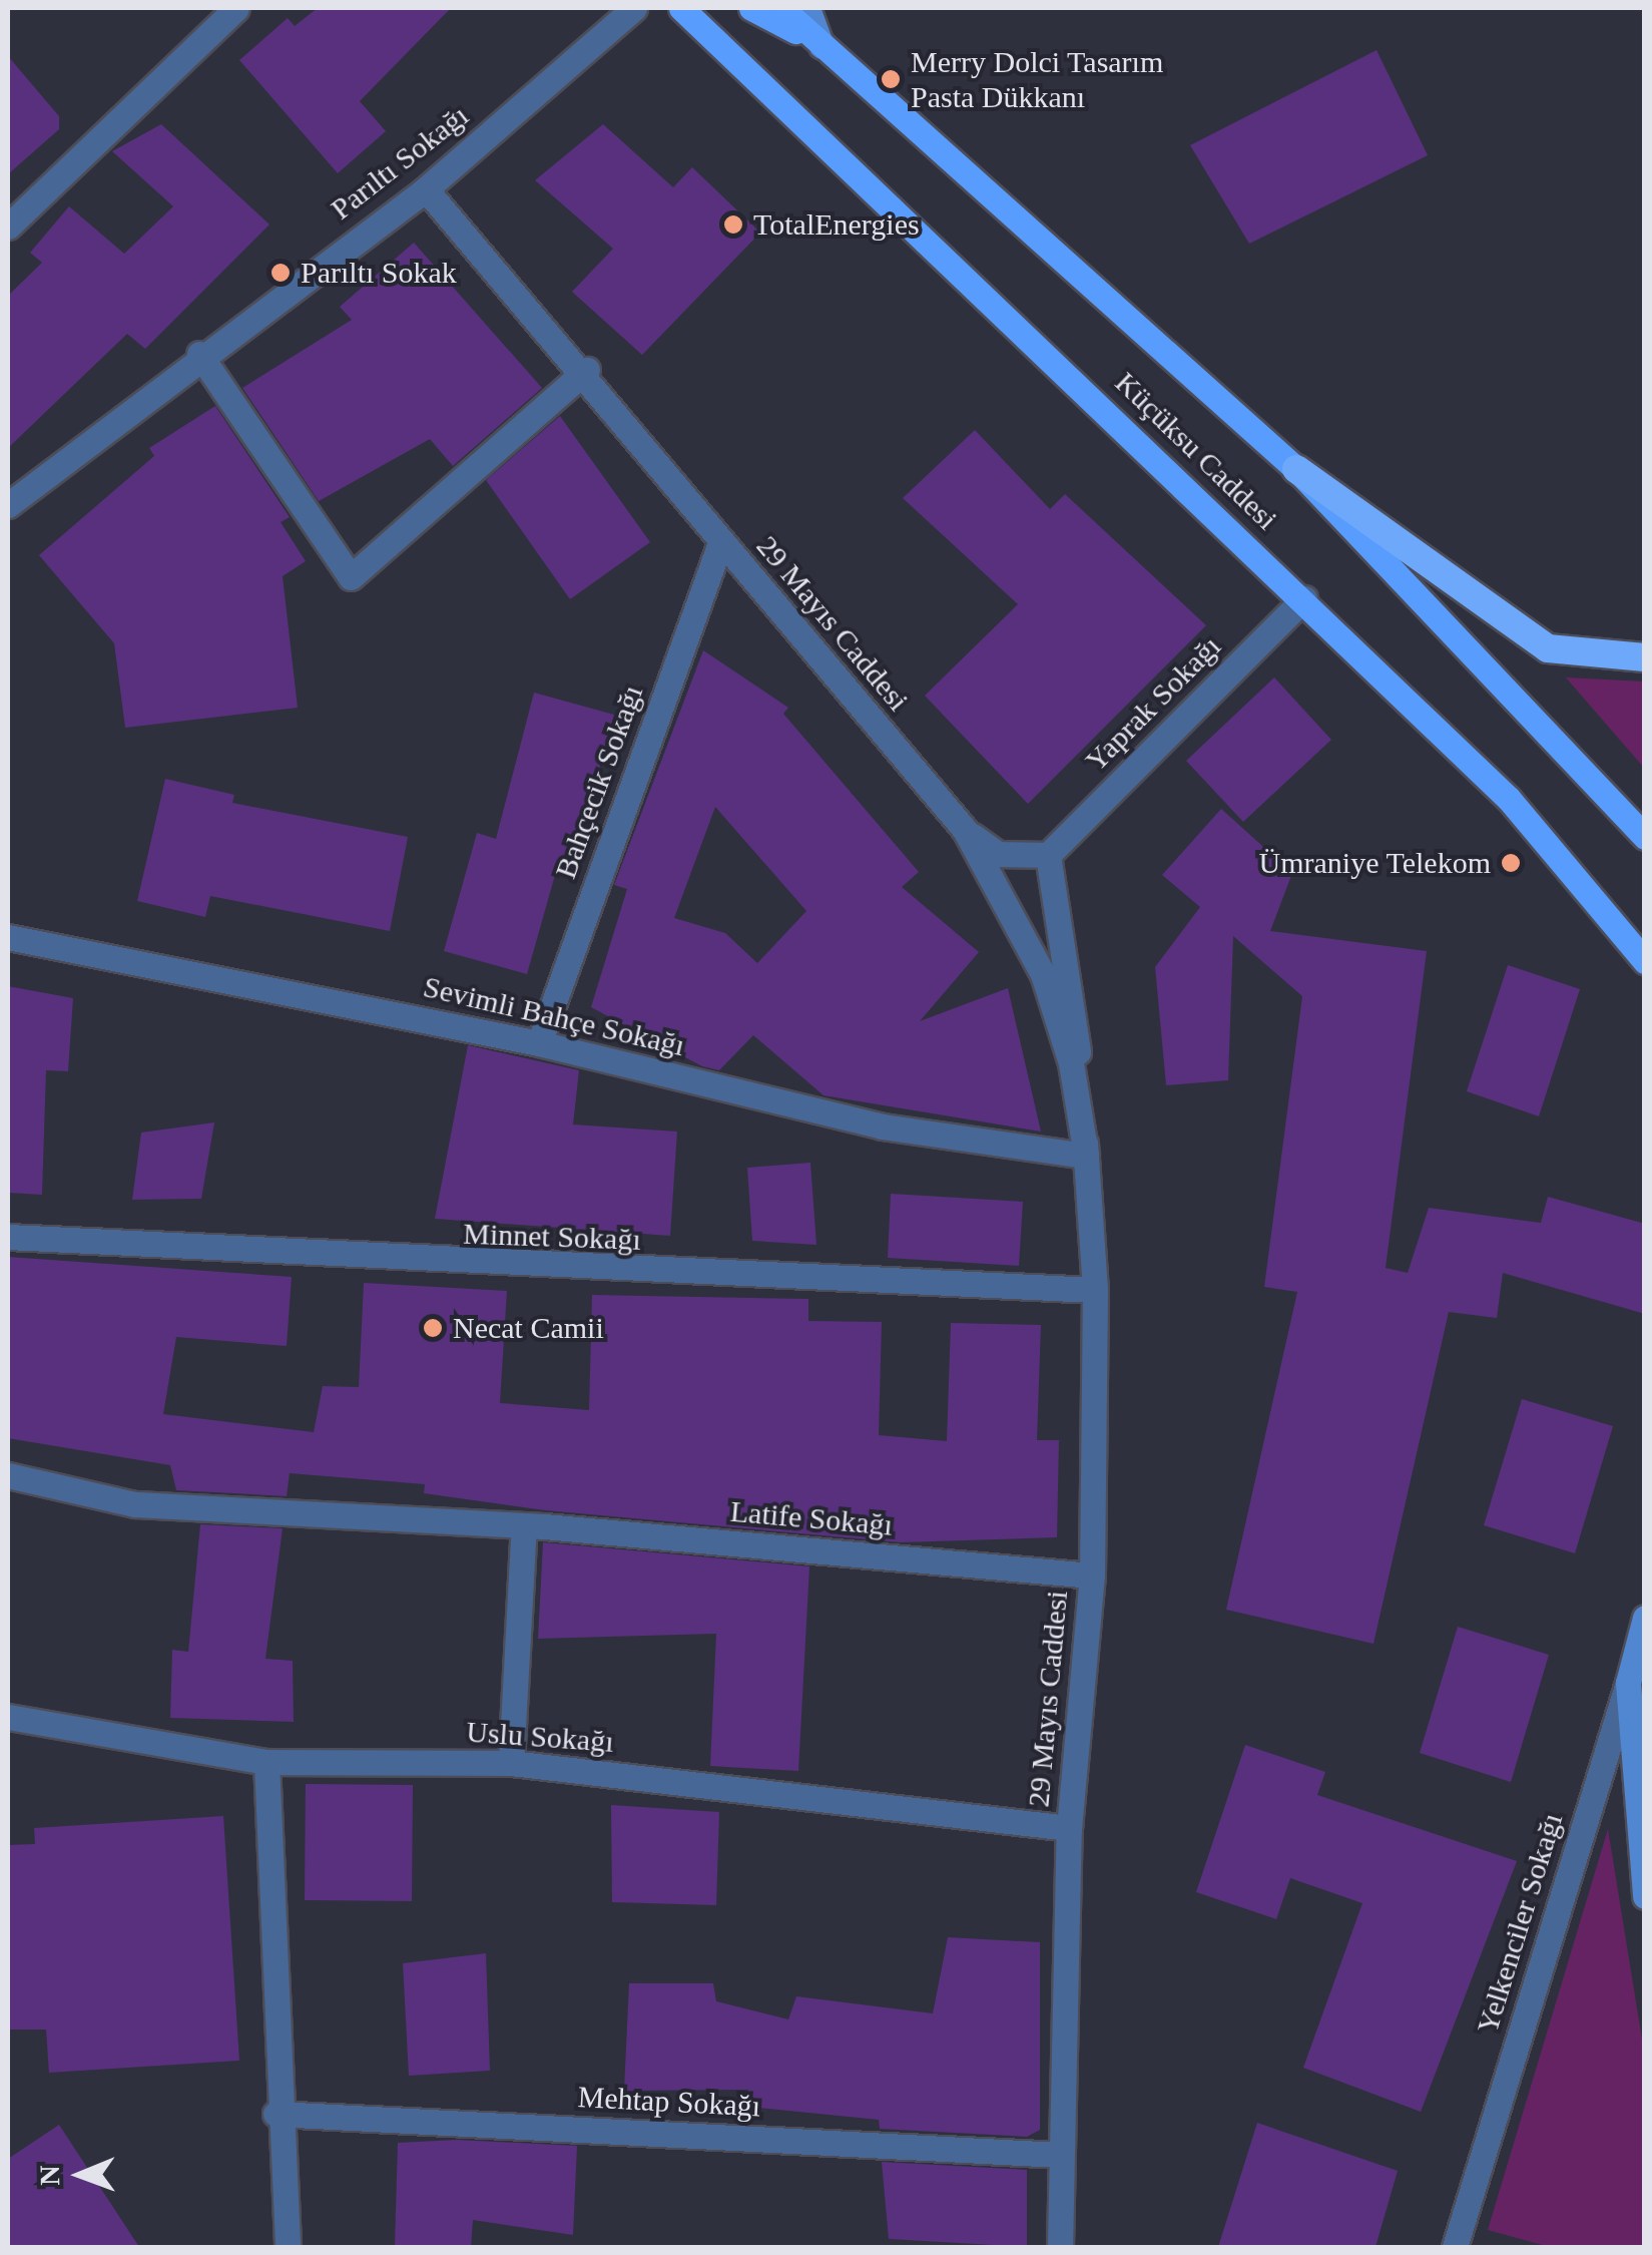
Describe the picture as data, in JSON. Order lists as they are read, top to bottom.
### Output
{
  "streets": {
    "main road": ["Küçüksu Caddesi", "Yelkenciler Sokağı"],
    "street": [
      "Parıltı Sokağı",
      "29 Mayıs Caddesi",
      "Yaprak Sokağı",
      "Bahçecik Sokağı",
      "Sevimli Bahçe Sokağı",
      "Minnet Sokağı",
      "Latife Sokağı",
      "Uslu Sokağı",
      "Mehtap Sokağı"
    ]
  },
  "crossings": [
    ["Parıltı Sokağı", "29 Mayıs Caddesi"],
    ["Küçüksu Caddesi", "Yaprak Sokağı"],
    ["29 Mayıs Caddesi", "Yaprak Sokağı"],
    ["29 Mayıs Caddesi", "Bahçecik Sokağı"],
    ["29 Mayıs Caddesi", "Sevimli Bahçe Sokağı"],
    ["29 Mayıs Caddesi", "Minnet Sokağı"],
    ["29 Mayıs Caddesi", "Latife Sokağı"],
    ["29 Mayıs Caddesi", "Uslu Sokağı"],
    ["29 Mayıs Caddesi", "Mehtap Sokağı"],
    ["Bahçecik Sokağı", "Sevimli Bahçe Sokağı"]
  ],
  "places": [
    "Merry Dolci Tasarım Pasta Dükkanı",
    "TotalEnergies",
    "Parıltı Sokak",
    "Ümraniye Telekom",
    "Necat Camii"
  ],
  "north": "left"
}
